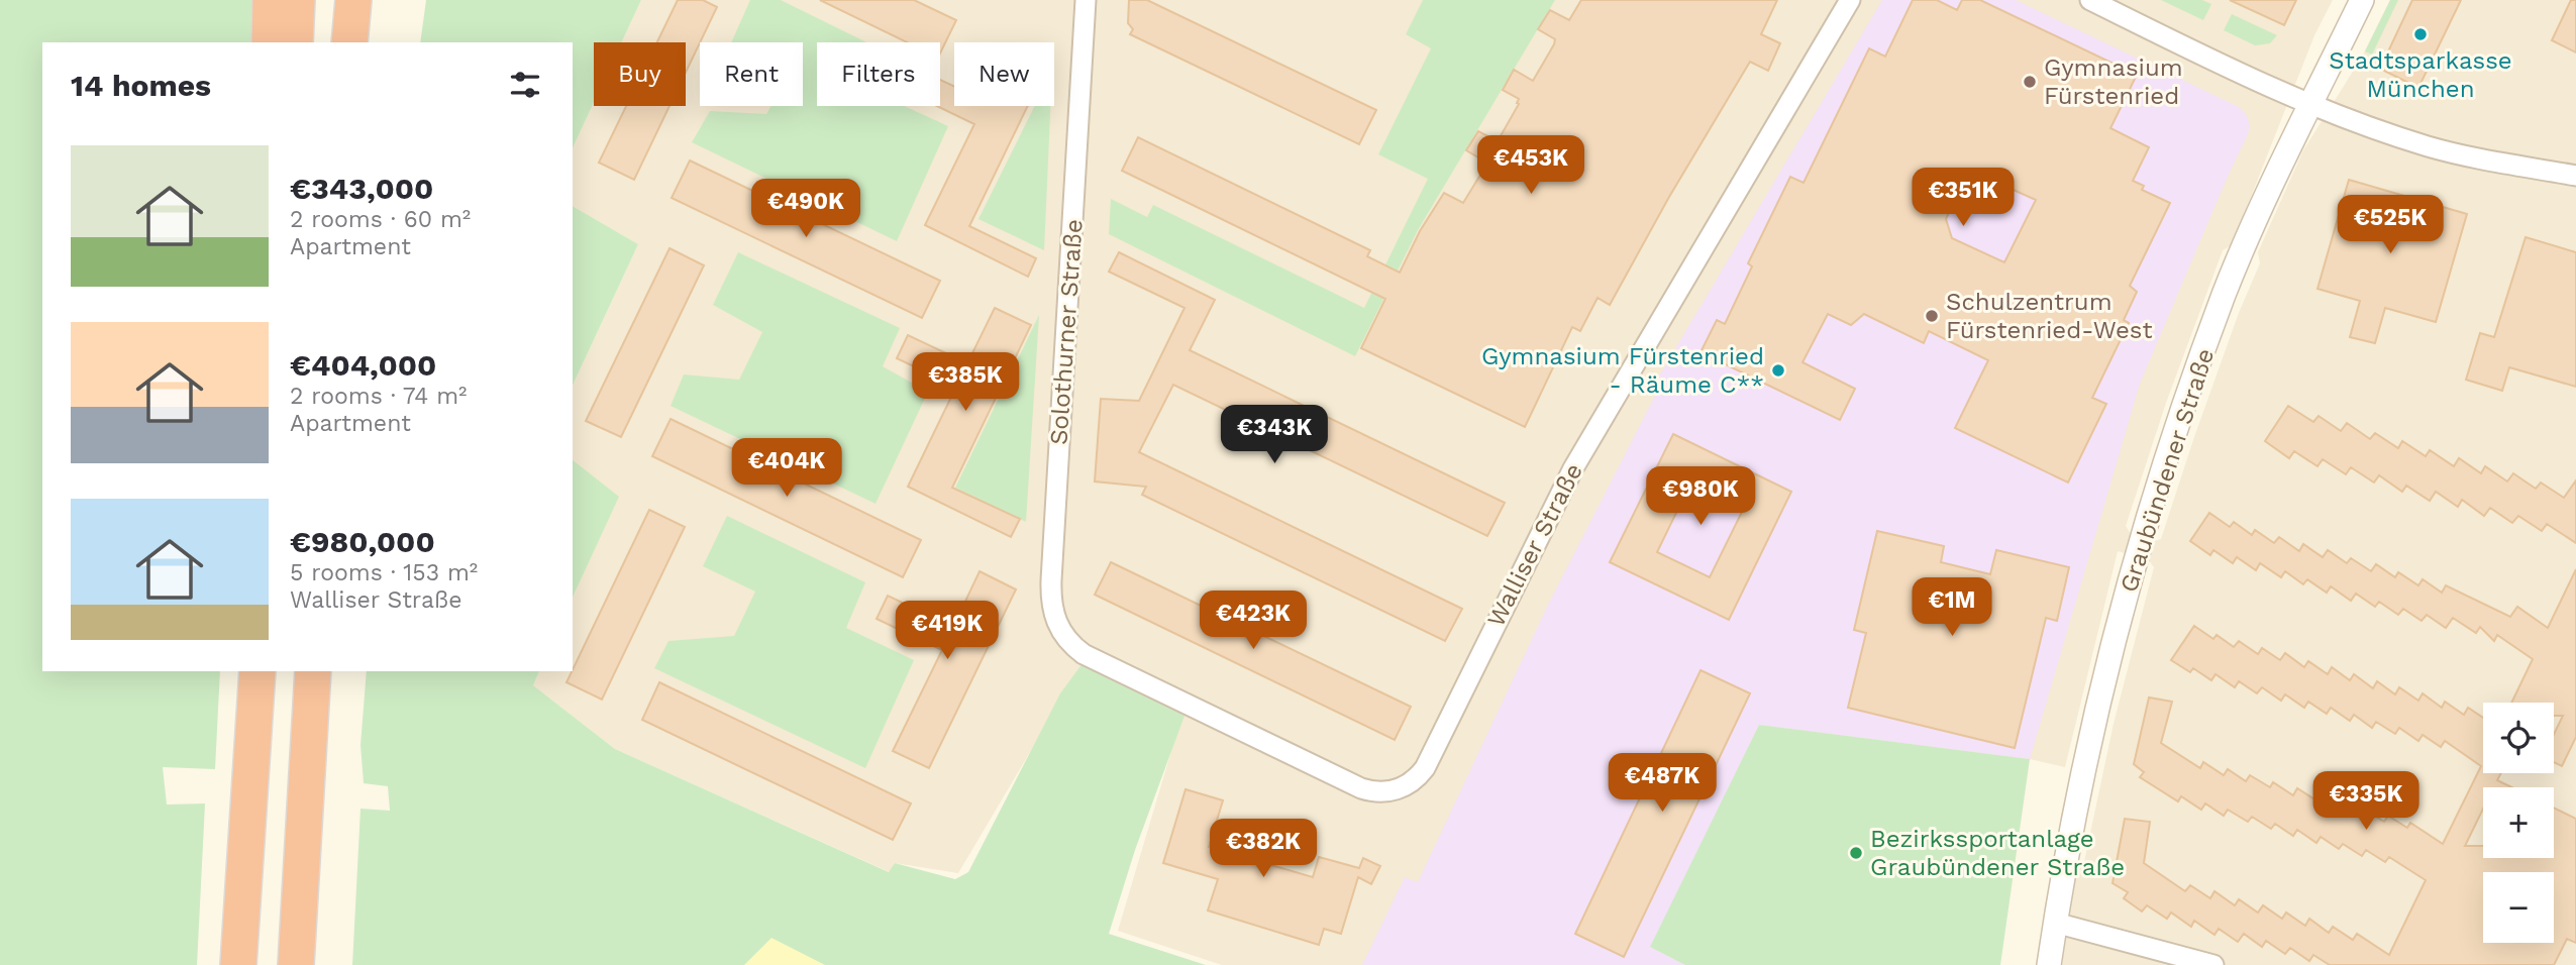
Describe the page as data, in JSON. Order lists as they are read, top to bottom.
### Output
{
  "streets": {
    "street": ["Solothurner Straße", "Graubündener Straße", "Walliser Straße"]
  },
  "crossings": [
    ["Solothurner Straße", "Walliser Straße"]
  ],
  "places": [
    "Stadtsparkasse München",
    "Gymnasium Fürstenried",
    "Schulzentrum Fürstenried-West",
    "Gymnasium Fürstenried - Räume C**",
    "Bezirkssportanlage Graubündener Straße"
  ],
  "page": {
    "chip": [
      "Buy",
      "Rent",
      "Filters",
      "New"
    ],
    "heading": "14 homes",
    "list": [
      {
        "name": "€343,000",
        "note": "2 rooms · 60 m² · Apartment"
      },
      {
        "name": "€404,000",
        "note": "2 rooms · 74 m² · Apartment"
      },
      {
        "name": "€980,000",
        "note": "5 rooms · 153 m² · Walliser Straße"
      }
    ],
    "price": [
      "€453K",
      "€351K",
      "€490K",
      "€525K",
      "€385K",
      "€343K",
      "€404K",
      "€980K",
      "€1M",
      "€423K",
      "€419K",
      "€487K",
      "€335K",
      "€382K"
    ],
    "map_buttons": ["+", "−"]
  }
}
